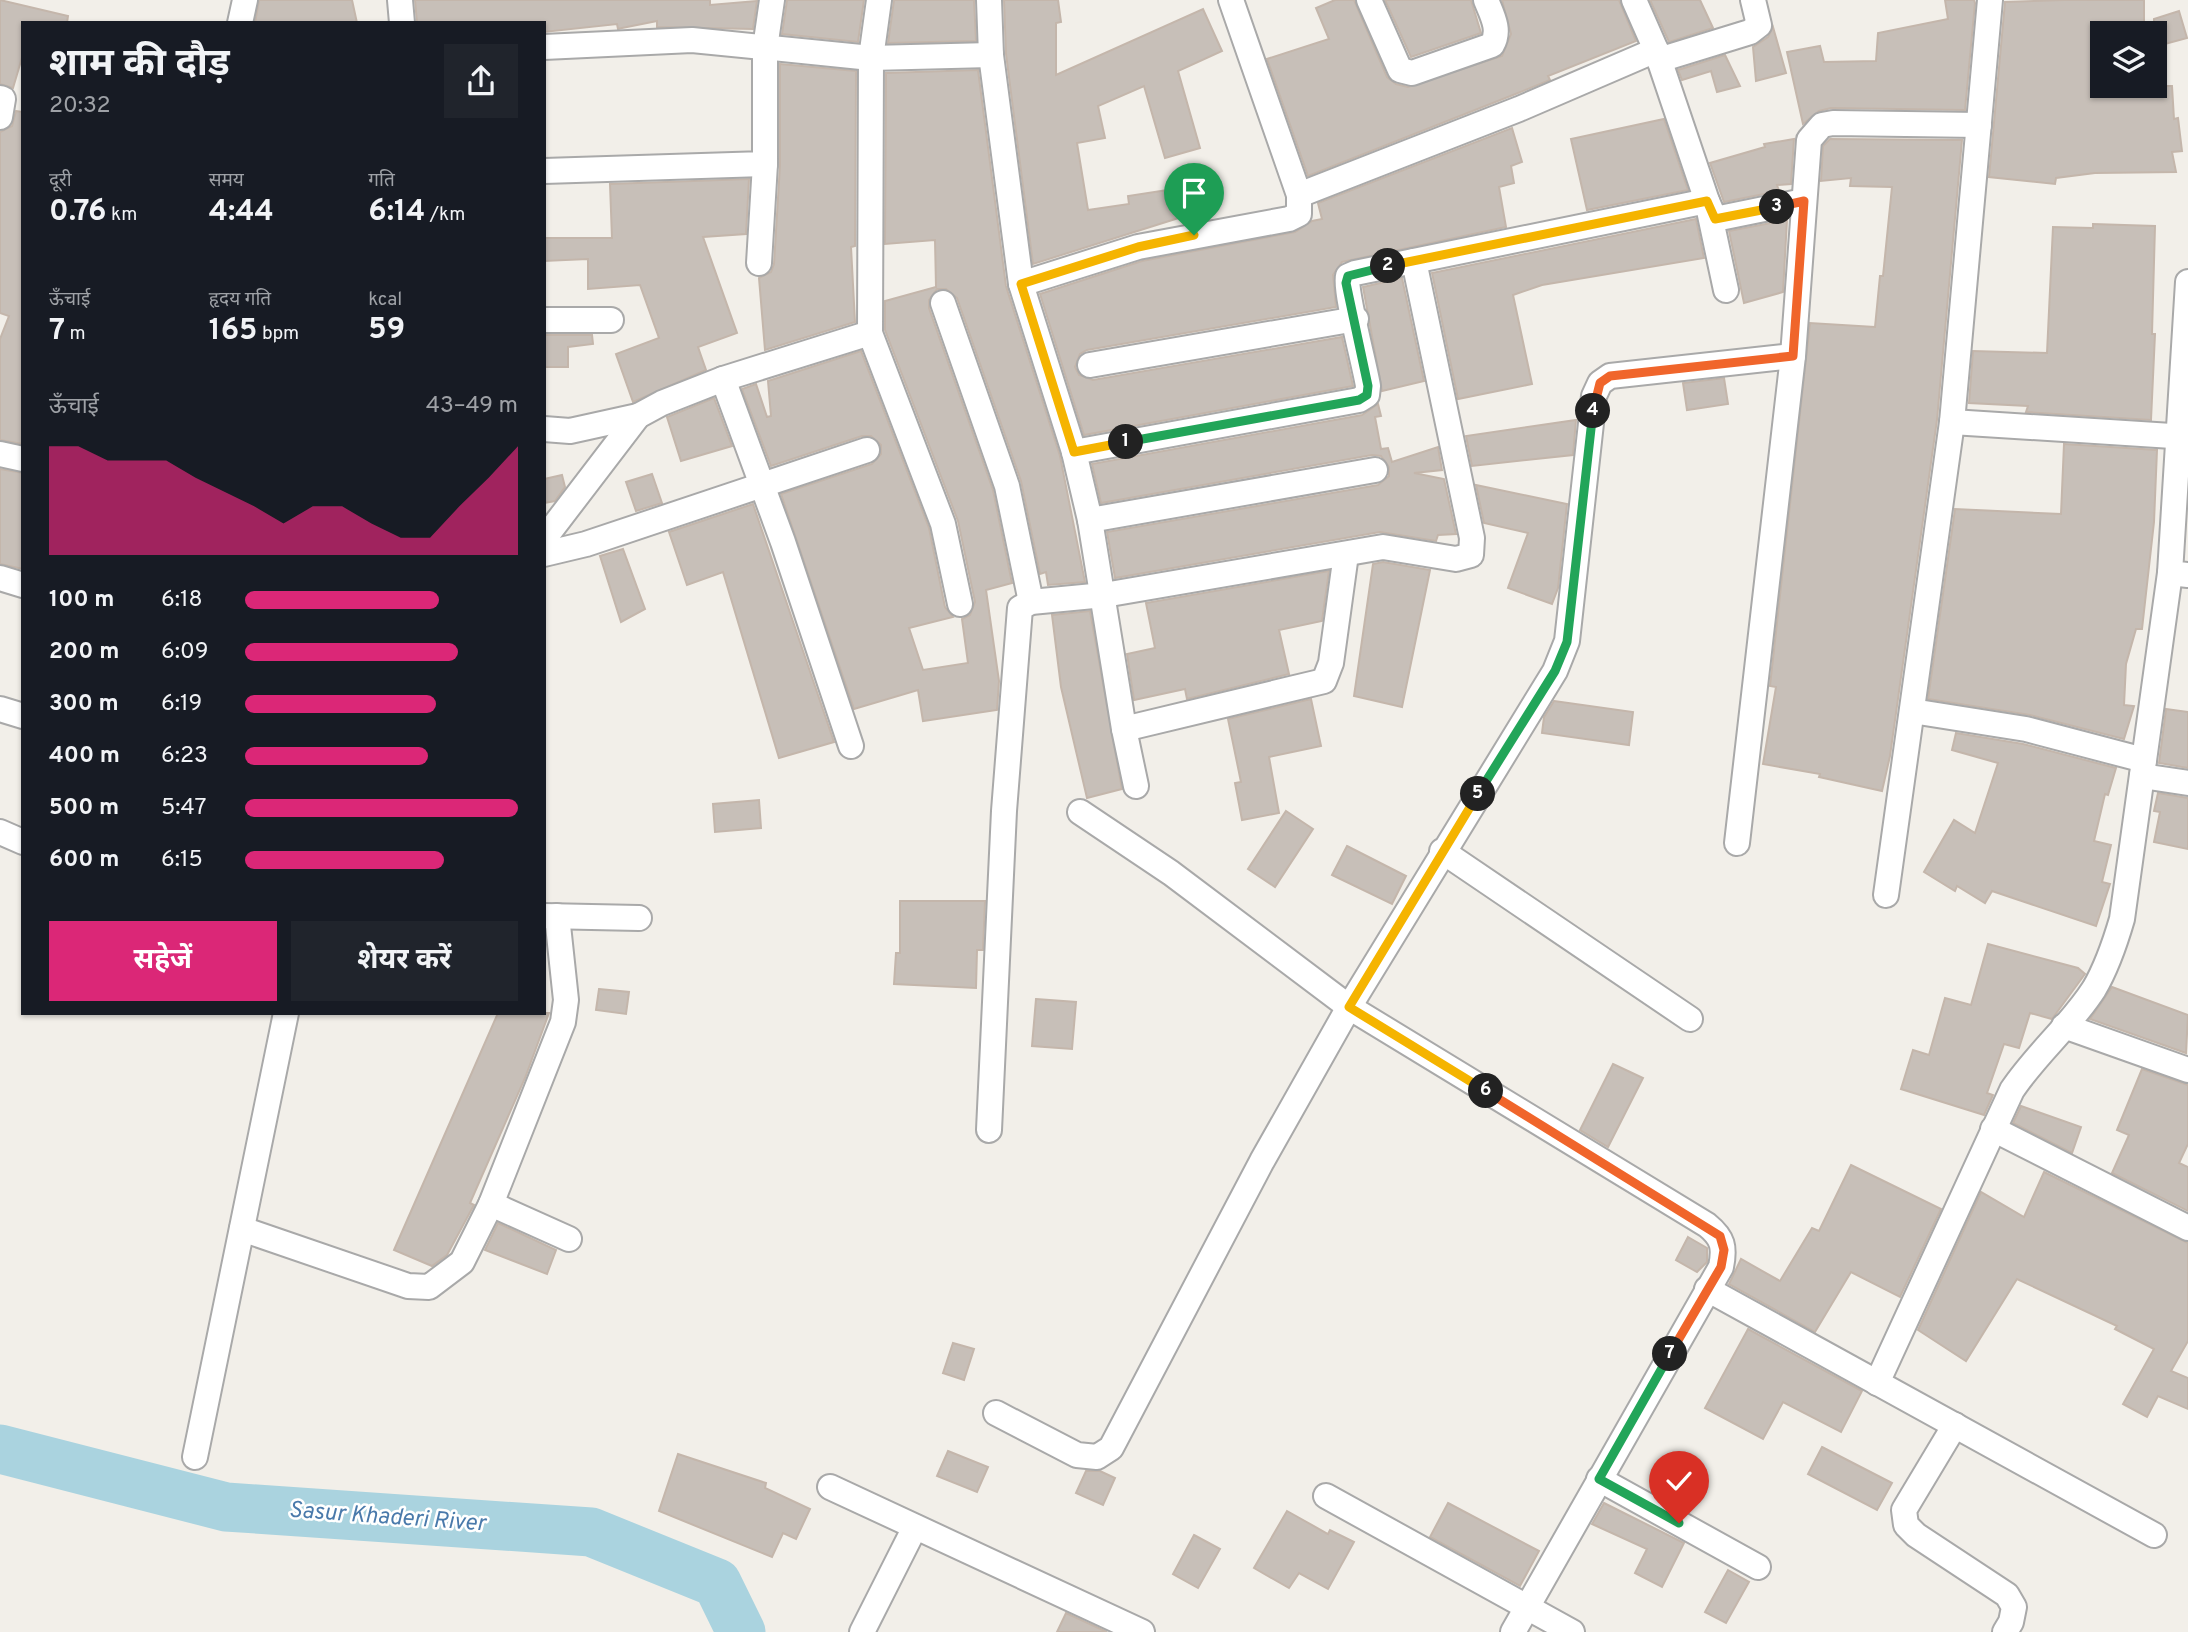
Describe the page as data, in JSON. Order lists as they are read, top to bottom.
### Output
{
  "water": ["Sasur Khaderi River"],
  "page": {
    "heading": ["शाम की दौड़", "20:32"],
    "stats": [
      ["दूरी", "0.76 km"],
      ["समय", "4:44"],
      ["गति", "6:14 /km"],
      ["ऊँचाई", "7 m"],
      ["हृदय गति", "165 bpm"],
      ["kcal", "59"]
    ],
    "pins": [
      "3",
      "2",
      "4",
      "1",
      "5",
      "6",
      "7"
    ],
    "chart": ["ऊँचाई", "43–49 m"],
    "list": [
      {
        "name": "100 m",
        "note": "6:18"
      },
      {
        "name": "200 m",
        "note": "6:09"
      },
      {
        "name": "300 m",
        "note": "6:19"
      },
      {
        "name": "400 m",
        "note": "6:23"
      },
      {
        "name": "500 m",
        "note": "5:47"
      },
      {
        "name": "600 m",
        "note": "6:15"
      }
    ],
    "buttons": ["सहेजें", "शेयर करें"]
  }
}
